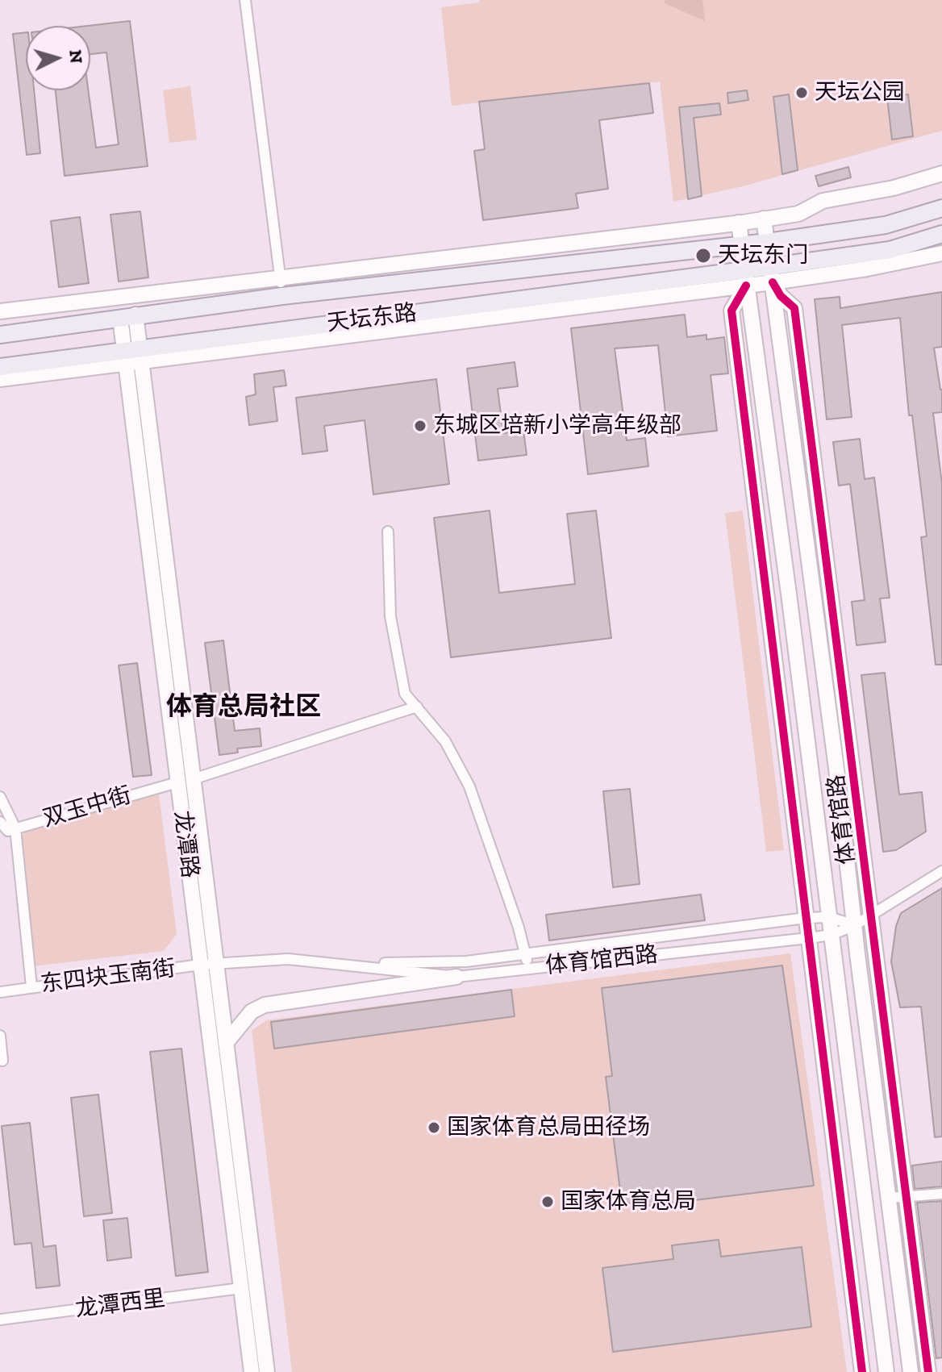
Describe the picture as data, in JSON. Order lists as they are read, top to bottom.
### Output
{
  "streets": {
    "main road": ["天坛东路"],
    "street": [
      "双玉中街",
      "体育馆路",
      "龙潭路",
      "体育馆西路",
      "东四块玉南街",
      "龙潭西里"
    ]
  },
  "crossings": [
    ["天坛东路", "体育馆路"],
    ["天坛东路", "龙潭路"],
    ["双玉中街", "龙潭路"],
    ["体育馆路", "体育馆西路"],
    ["龙潭路", "体育馆西路"],
    ["龙潭路", "东四块玉南街"],
    ["龙潭路", "龙潭西里"],
    ["体育馆西路", "东四块玉南街"]
  ],
  "districts": ["体育总局社区"],
  "places": [
    "天坛公园",
    "天坛东门",
    "东城区培新小学高年级部",
    "国家体育总局田径场",
    "国家体育总局"
  ],
  "north": "right"
}
